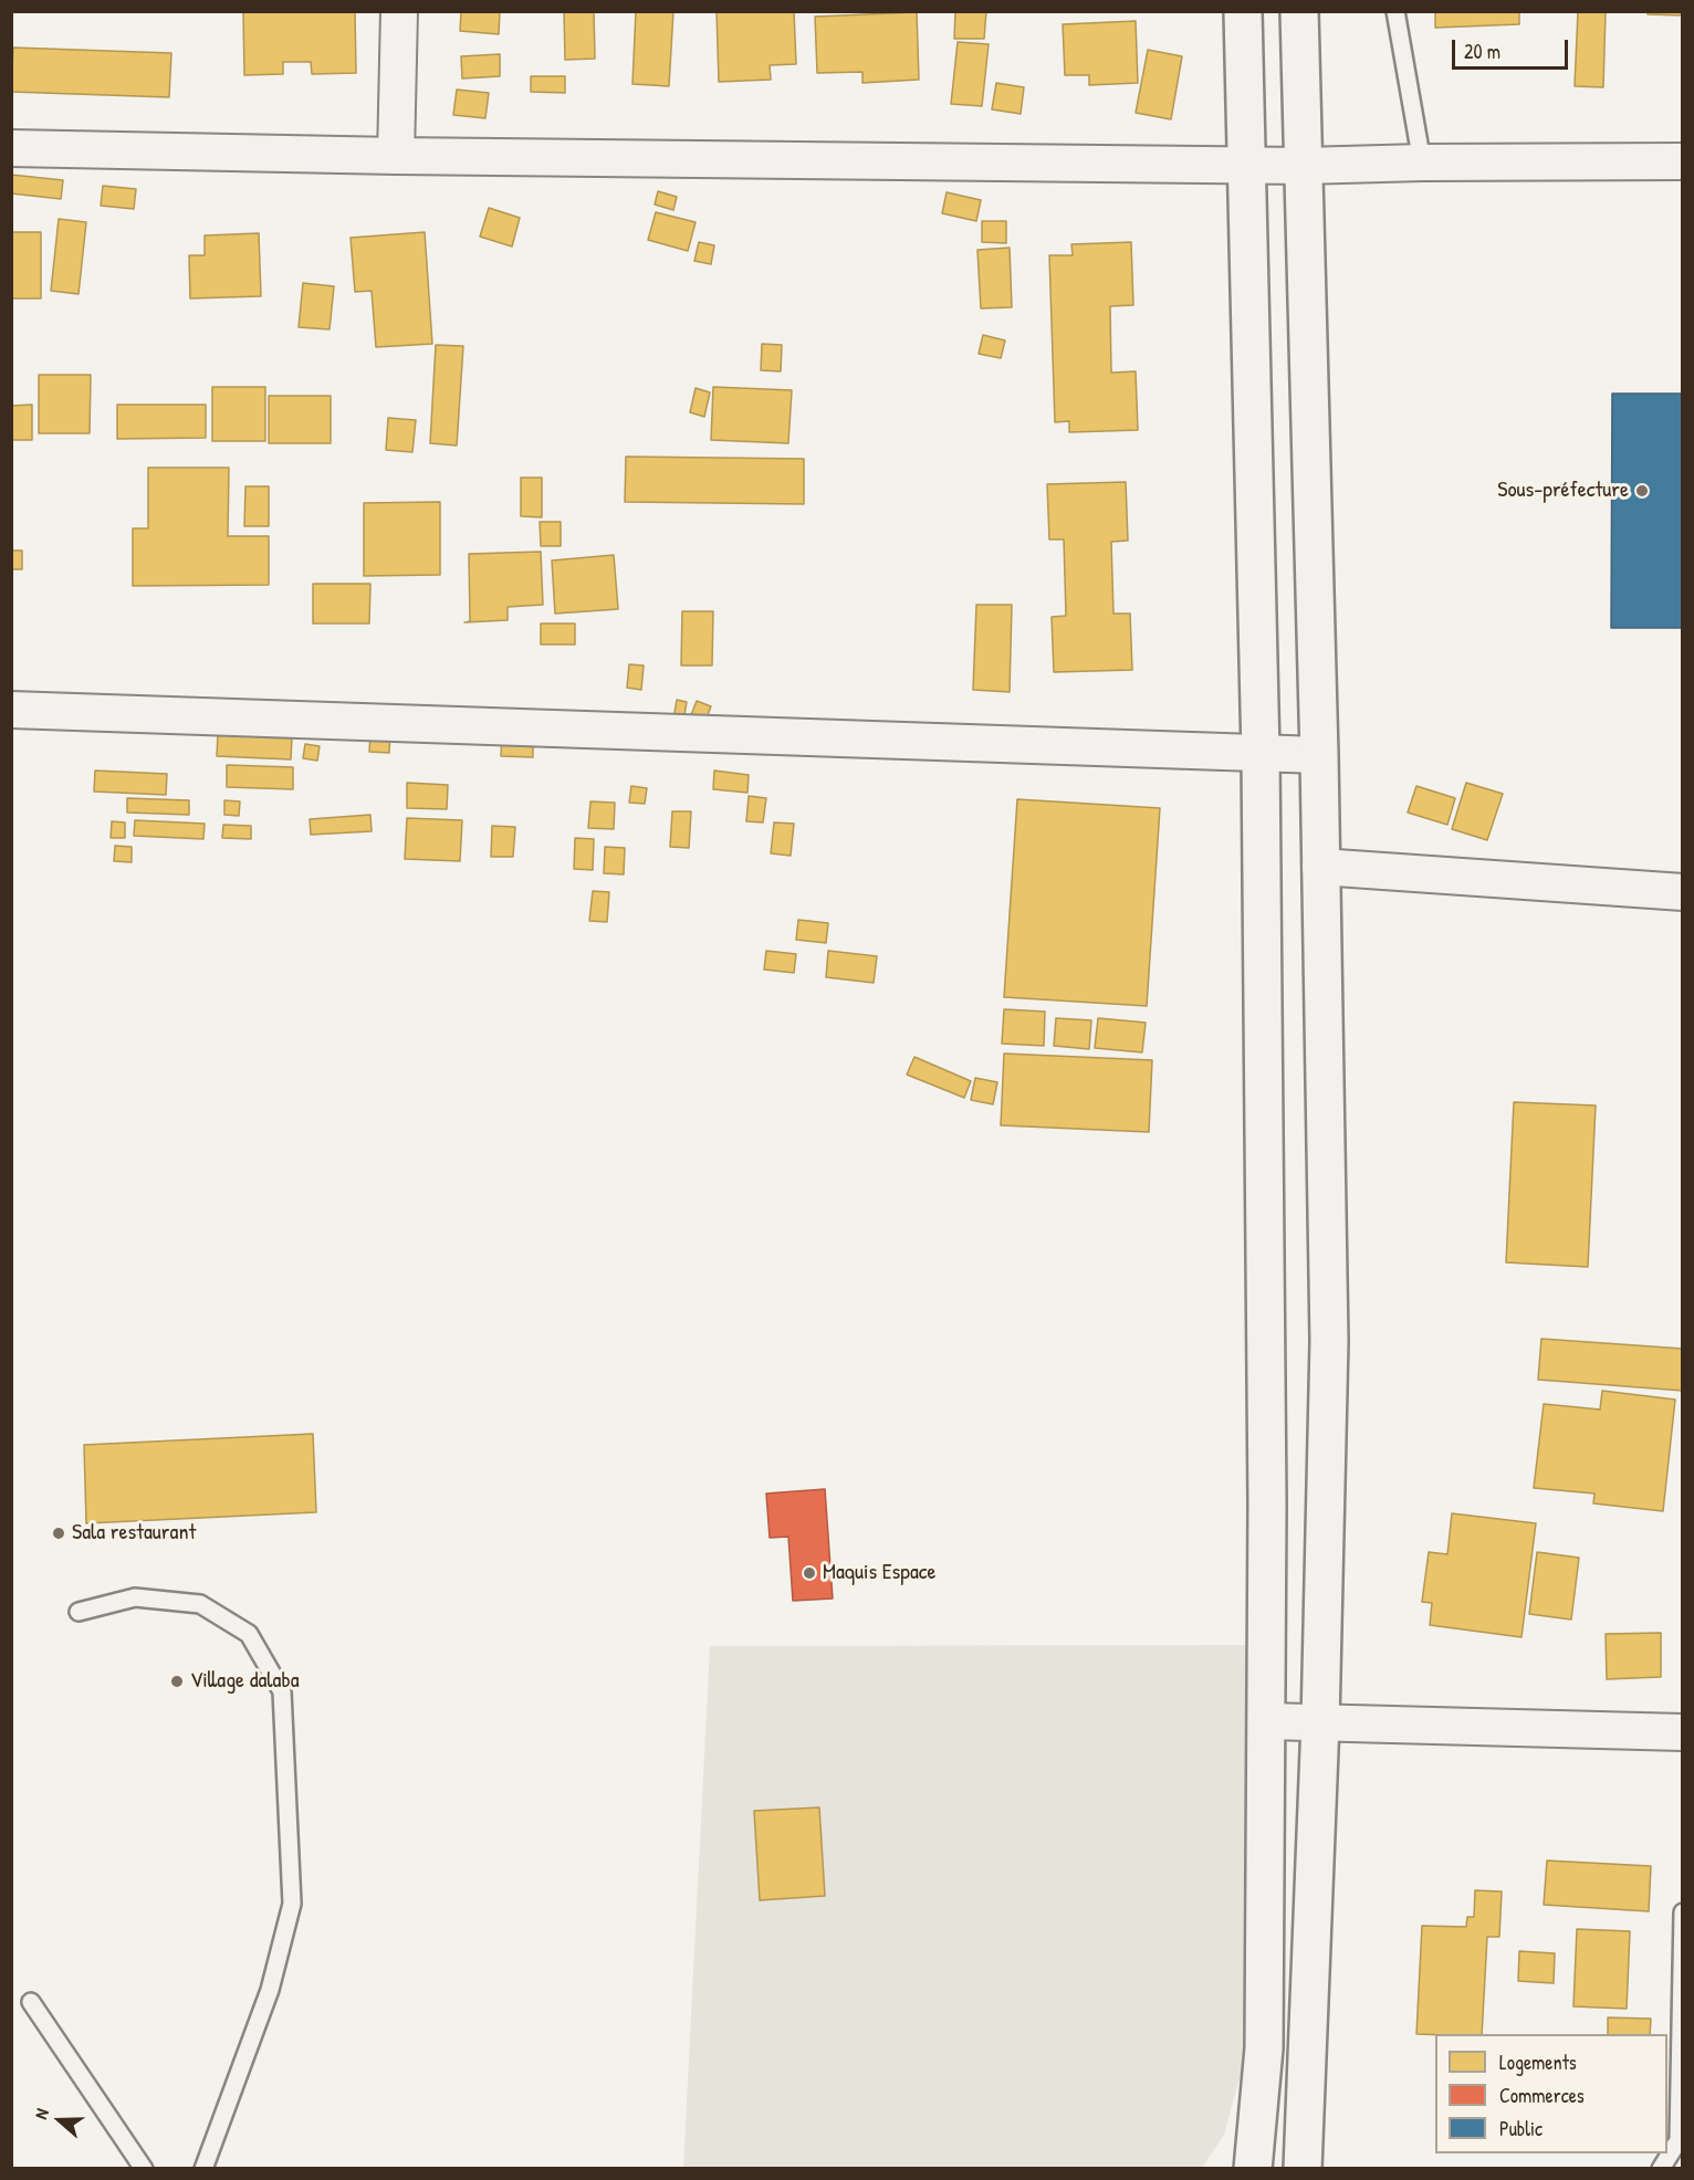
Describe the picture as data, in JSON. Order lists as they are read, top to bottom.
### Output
{
  "places": [
    "Sous-préfecture",
    "Sala restaurant",
    "Maquis Espace",
    "Village dalaba"
  ],
  "legend": ["Logements", "Commerces", "Public"],
  "scale_bar": "20 m",
  "north": "left"
}
